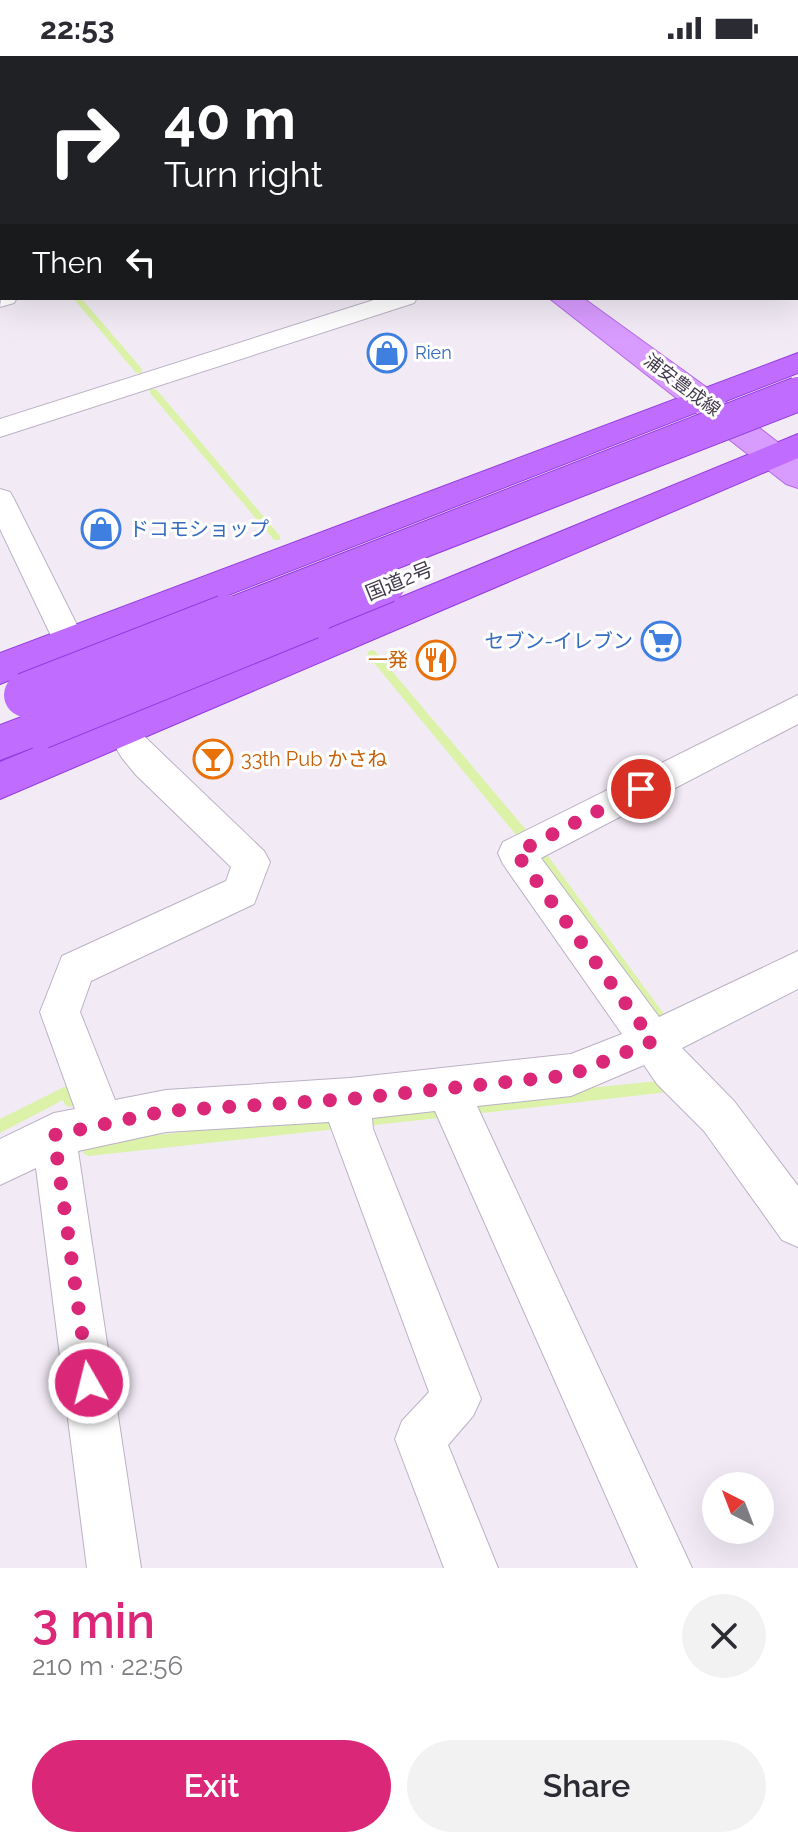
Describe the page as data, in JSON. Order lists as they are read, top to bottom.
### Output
{
  "streets": {
    "highway": ["国道2号"],
    "main road": ["浦安豊成線"]
  },
  "places": {
    "shop": ["Rien", "ドコモショップ"],
    "supermarket": ["セブン-イレブン"],
    "restaurant": ["一発"],
    "bar": ["33th Pub かさね"]
  },
  "north": "top left",
  "page": {
    "status": "22:53",
    "turn": ["40 m", "Turn right"],
    "then": "Then",
    "heading": ["3 min", "210 m · 22:56"],
    "buttons": ["Exit", "Share"]
  }
}
